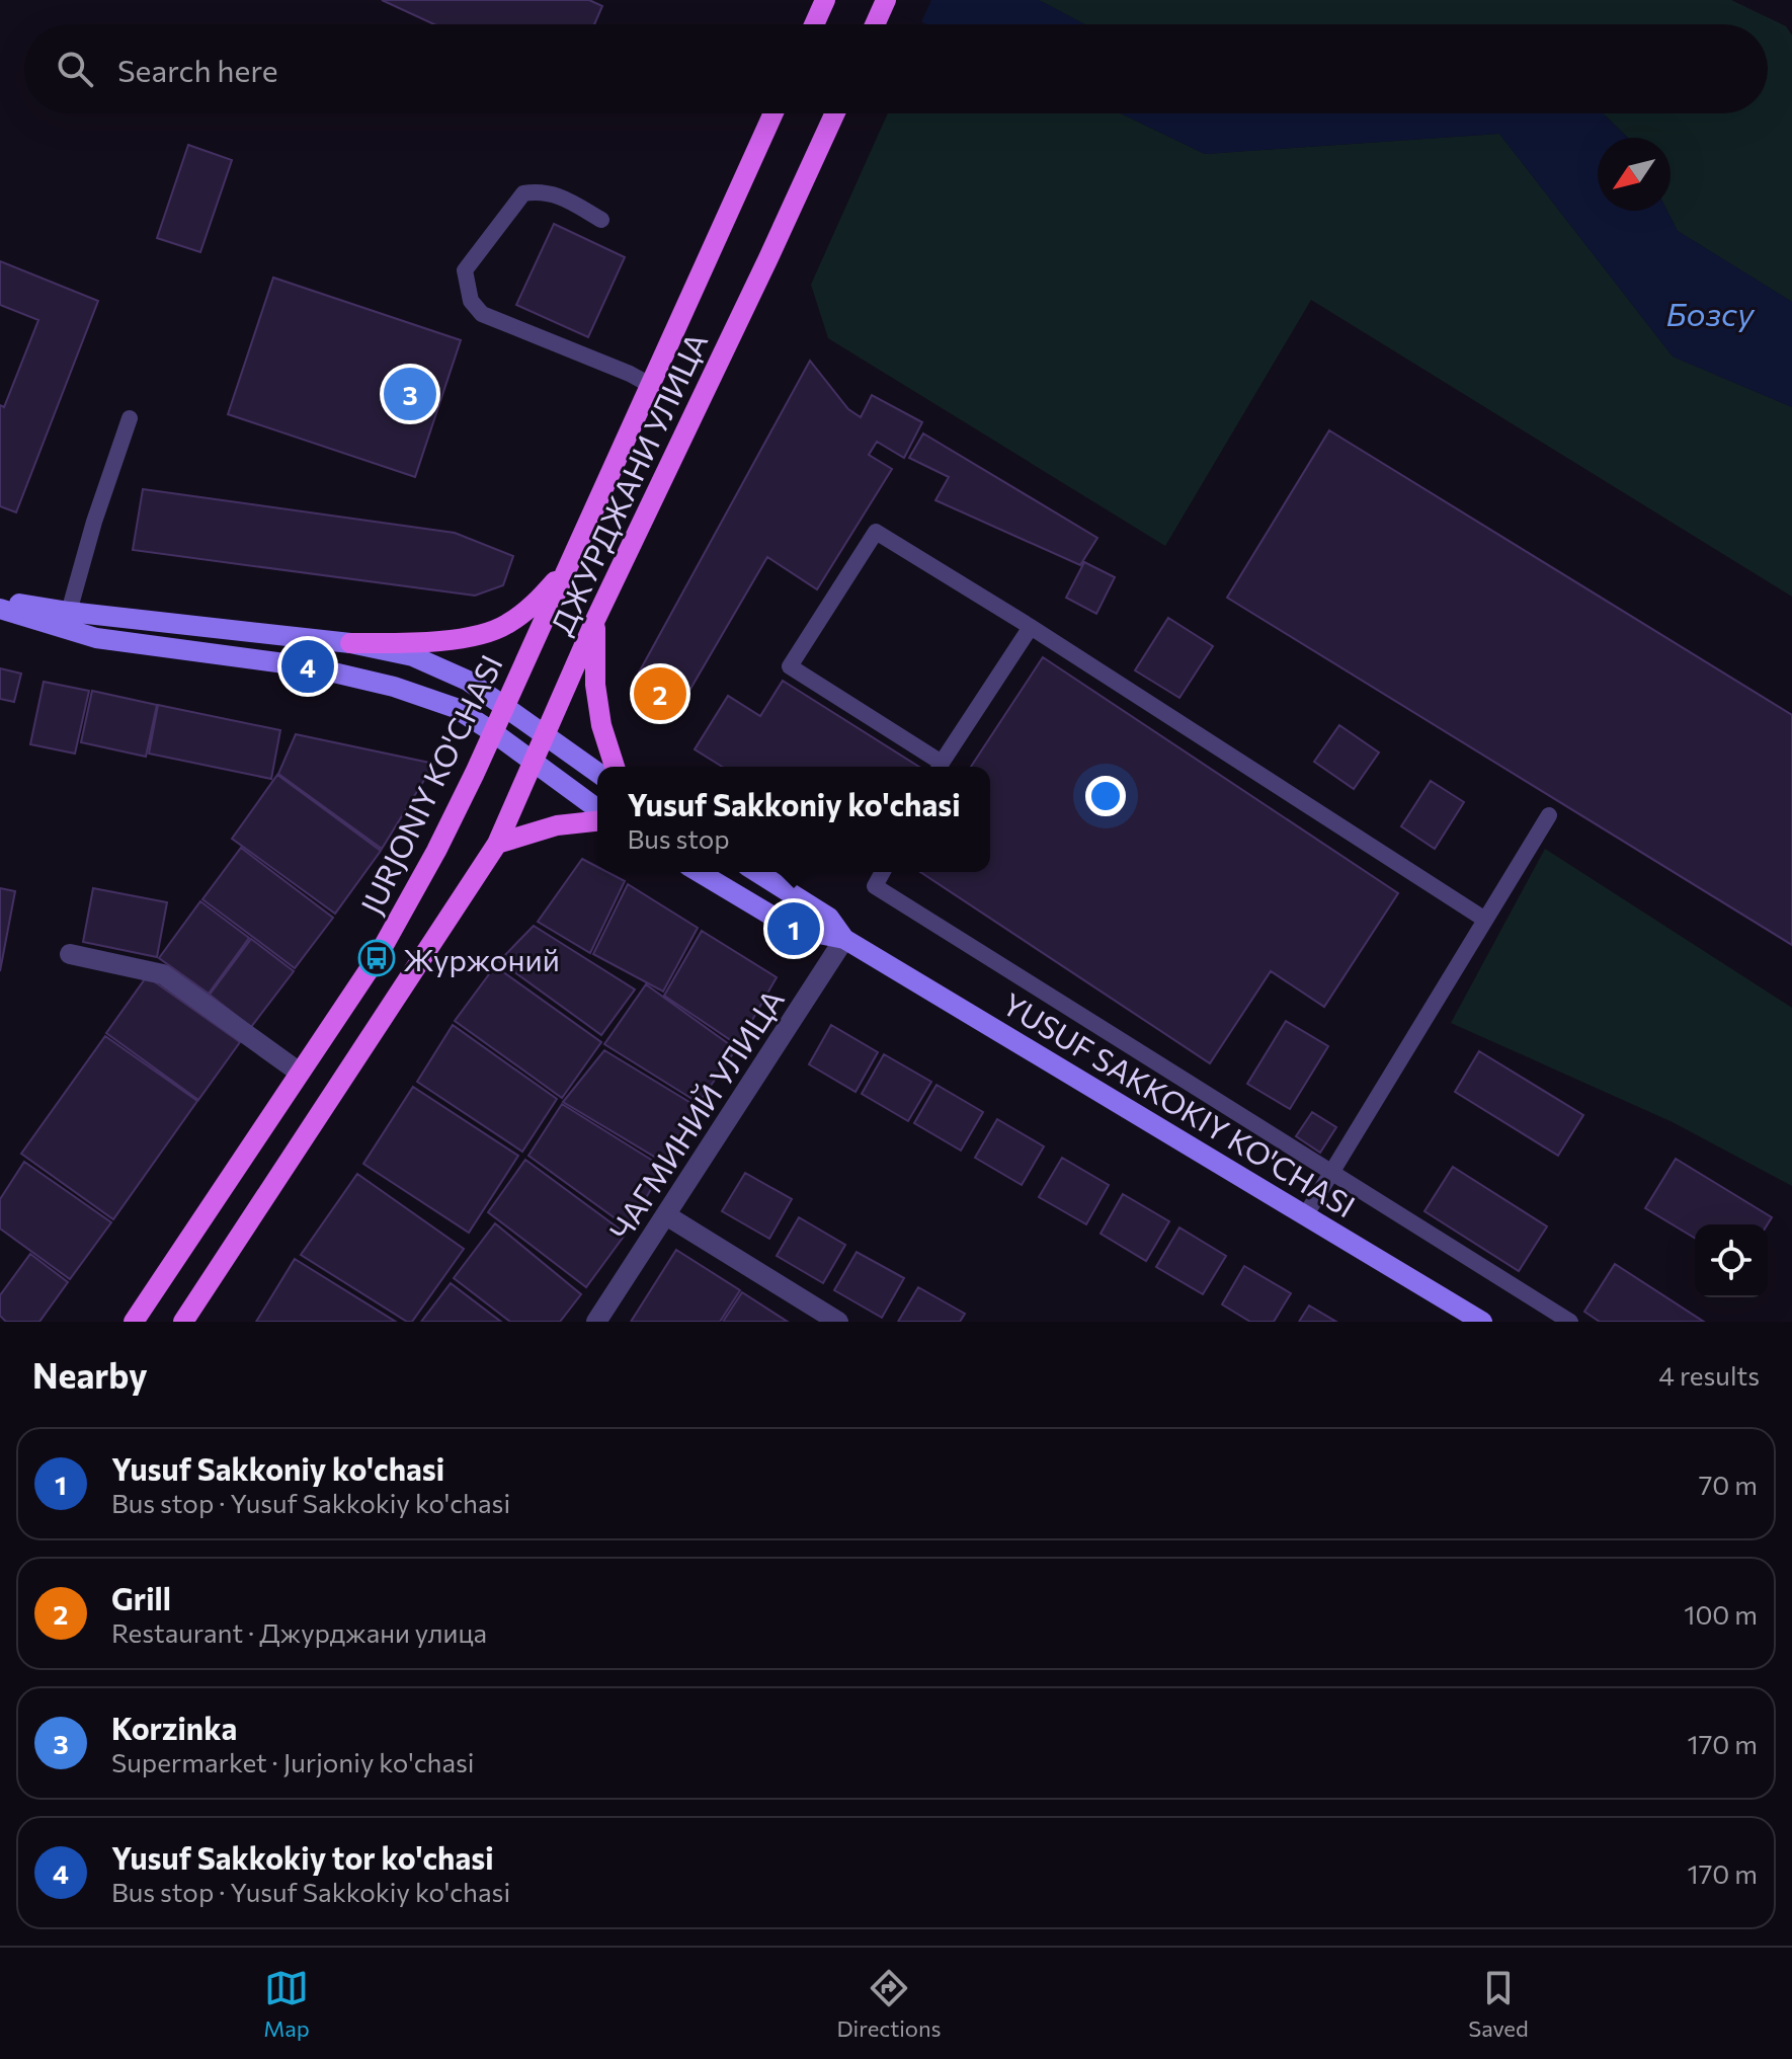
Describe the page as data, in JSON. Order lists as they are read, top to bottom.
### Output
{
  "streets": {
    "main road": ["ДЖУРДЖАНИ УЛИЦА", "JURJONIY KO'CHASI", "YUSUF SAKKOKIY KO'CHASI"],
    "street": ["ЧАГМИНИЙ УЛИЦА"]
  },
  "crossings": [
    ["YUSUF SAKKOKIY KO'CHASI", "ЧАГМИНИЙ УЛИЦА"]
  ],
  "water": ["Бозсу"],
  "places": {
    "bus stop": ["Журжоний"]
  },
  "north": "bottom left",
  "page": {
    "search": "Search here",
    "pins": [
      "3",
      "4",
      "2",
      "1"
    ],
    "popup": ["Yusuf Sakkoniy ko'chasi", "Bus stop"],
    "heading": ["Nearby", "4 results"],
    "list": [
      {
        "mark": "1",
        "name": "Yusuf Sakkoniy ko'chasi",
        "note": "Bus stop · Yusuf Sakkokiy ko'chasi",
        "value": "70 m"
      },
      {
        "mark": "2",
        "name": "Grill",
        "note": "Restaurant · Джурджани улица",
        "value": "100 m"
      },
      {
        "mark": "3",
        "name": "Korzinka",
        "note": "Supermarket · Jurjoniy ko'chasi",
        "value": "170 m"
      },
      {
        "mark": "4",
        "name": "Yusuf Sakkokiy tor ko'chasi",
        "note": "Bus stop · Yusuf Sakkokiy ko'chasi",
        "value": "170 m"
      }
    ],
    "nav": ["Map", "Directions", "Saved"]
  }
}
